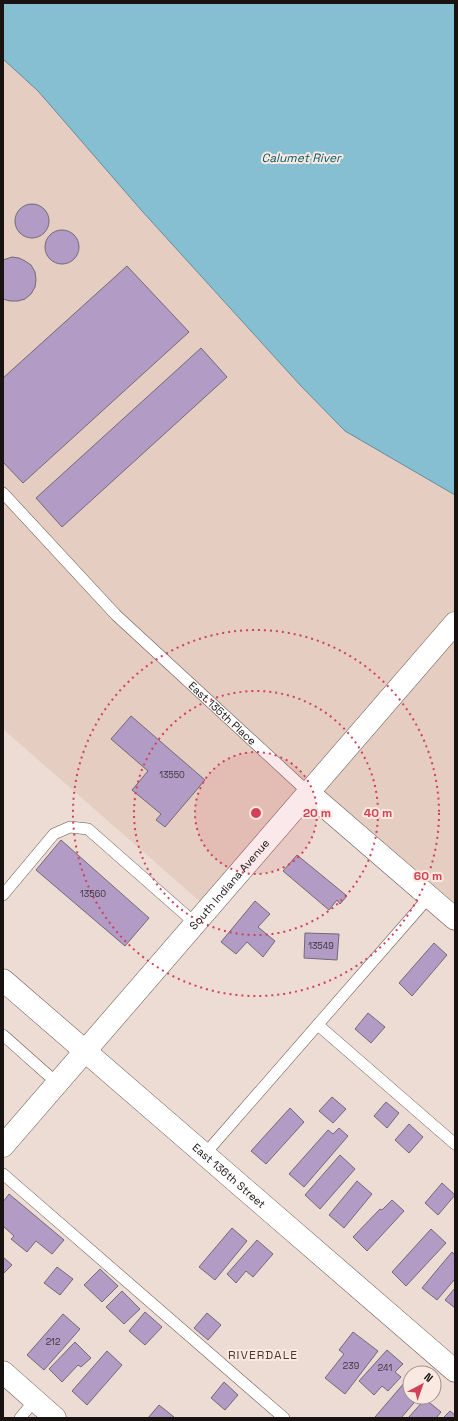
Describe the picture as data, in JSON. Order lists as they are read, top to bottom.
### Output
{
  "streets": {
    "street": ["East 135th Place", "South Indiana Avenue", "East 136th Street"]
  },
  "crossings": [
    ["East 135th Place", "South Indiana Avenue"],
    ["South Indiana Avenue", "East 136th Street"]
  ],
  "districts": ["RIVERDALE"],
  "water": ["Calumet River"],
  "house_numbers": [
    "13550",
    "13560",
    "13549",
    "212",
    "239",
    "241"
  ],
  "north": "top right",
  "rings": ["20 m", "40 m", "60 m"]
}
